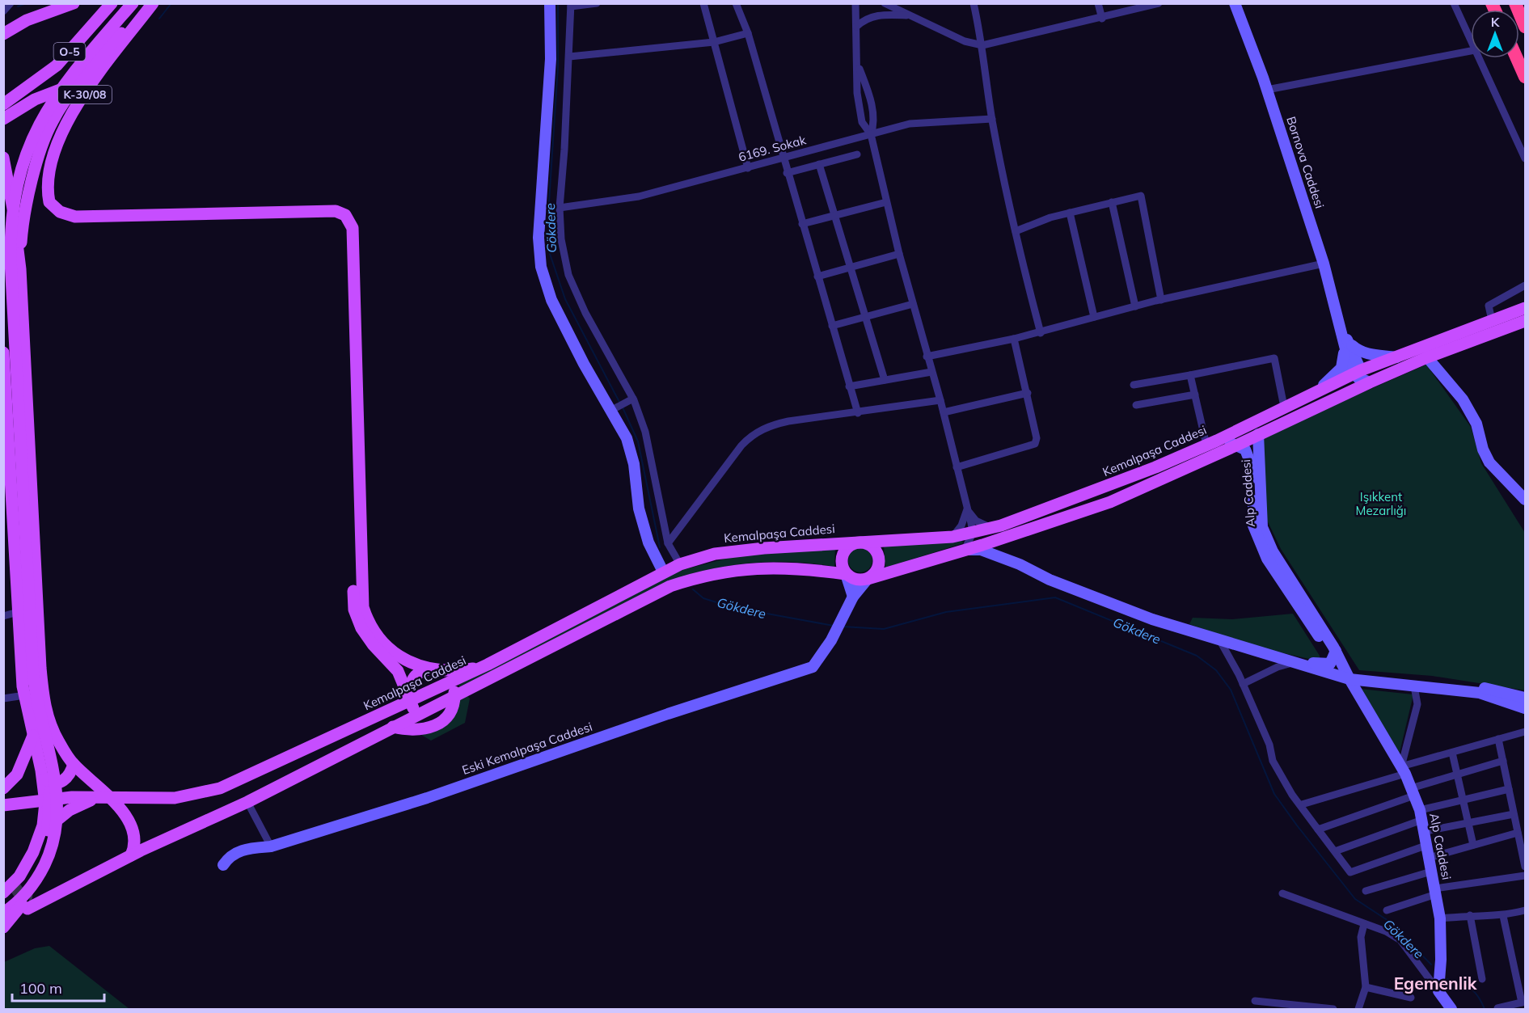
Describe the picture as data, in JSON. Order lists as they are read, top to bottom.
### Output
{
  "streets": {
    "main road": [
      "O-5",
      "K-30/08",
      "Bornova Caddesi",
      "Kemalpaşa Caddesi",
      "Alp Caddesi",
      "Eski Kemalpaşa Caddesi"
    ],
    "street": ["6169. Sokak"]
  },
  "crossings": [
    ["Bornova Caddesi", "Kemalpaşa Caddesi"],
    ["Kemalpaşa Caddesi", "Alp Caddesi"],
    ["Kemalpaşa Caddesi", "Eski Kemalpaşa Caddesi"]
  ],
  "districts": ["Egemenlik"],
  "water": ["Gökdere"],
  "parks": ["Işıkkent Mezarlığı"],
  "scale_bar": "100 m",
  "north": "top"
}
